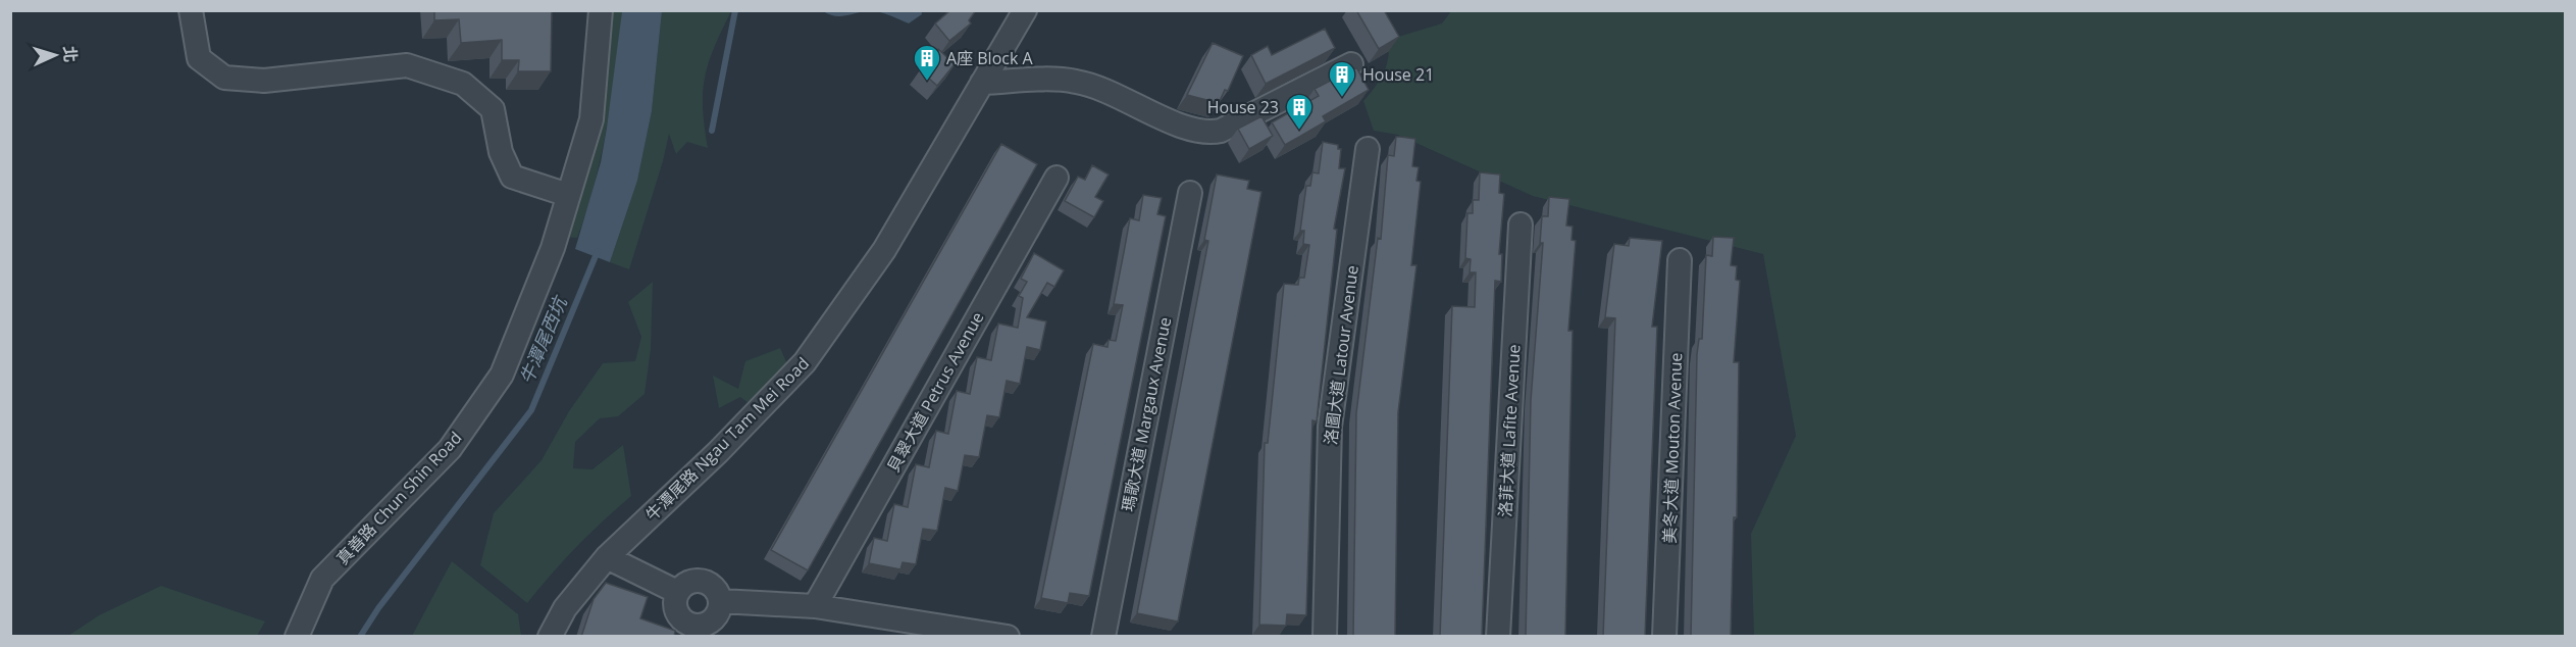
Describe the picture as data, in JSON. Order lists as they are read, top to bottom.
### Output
{
  "streets": {
    "street": [
      "洛圖大道 Latour Avenue",
      "貝翠大道 Petrus Avenue",
      "瑪歌大道 Margaux Avenue",
      "洛菲大道 Lafite Avenue",
      "牛潭尾路 Ngau Tam Mei Road",
      "美冬大道 Mouton Avenue",
      "真善路 Chun Shin Road"
    ]
  },
  "water": ["牛潭尾西坑"],
  "places": {
    "building": ["A座 Block A", "House 21", "House 23"]
  },
  "north": "right"
}
